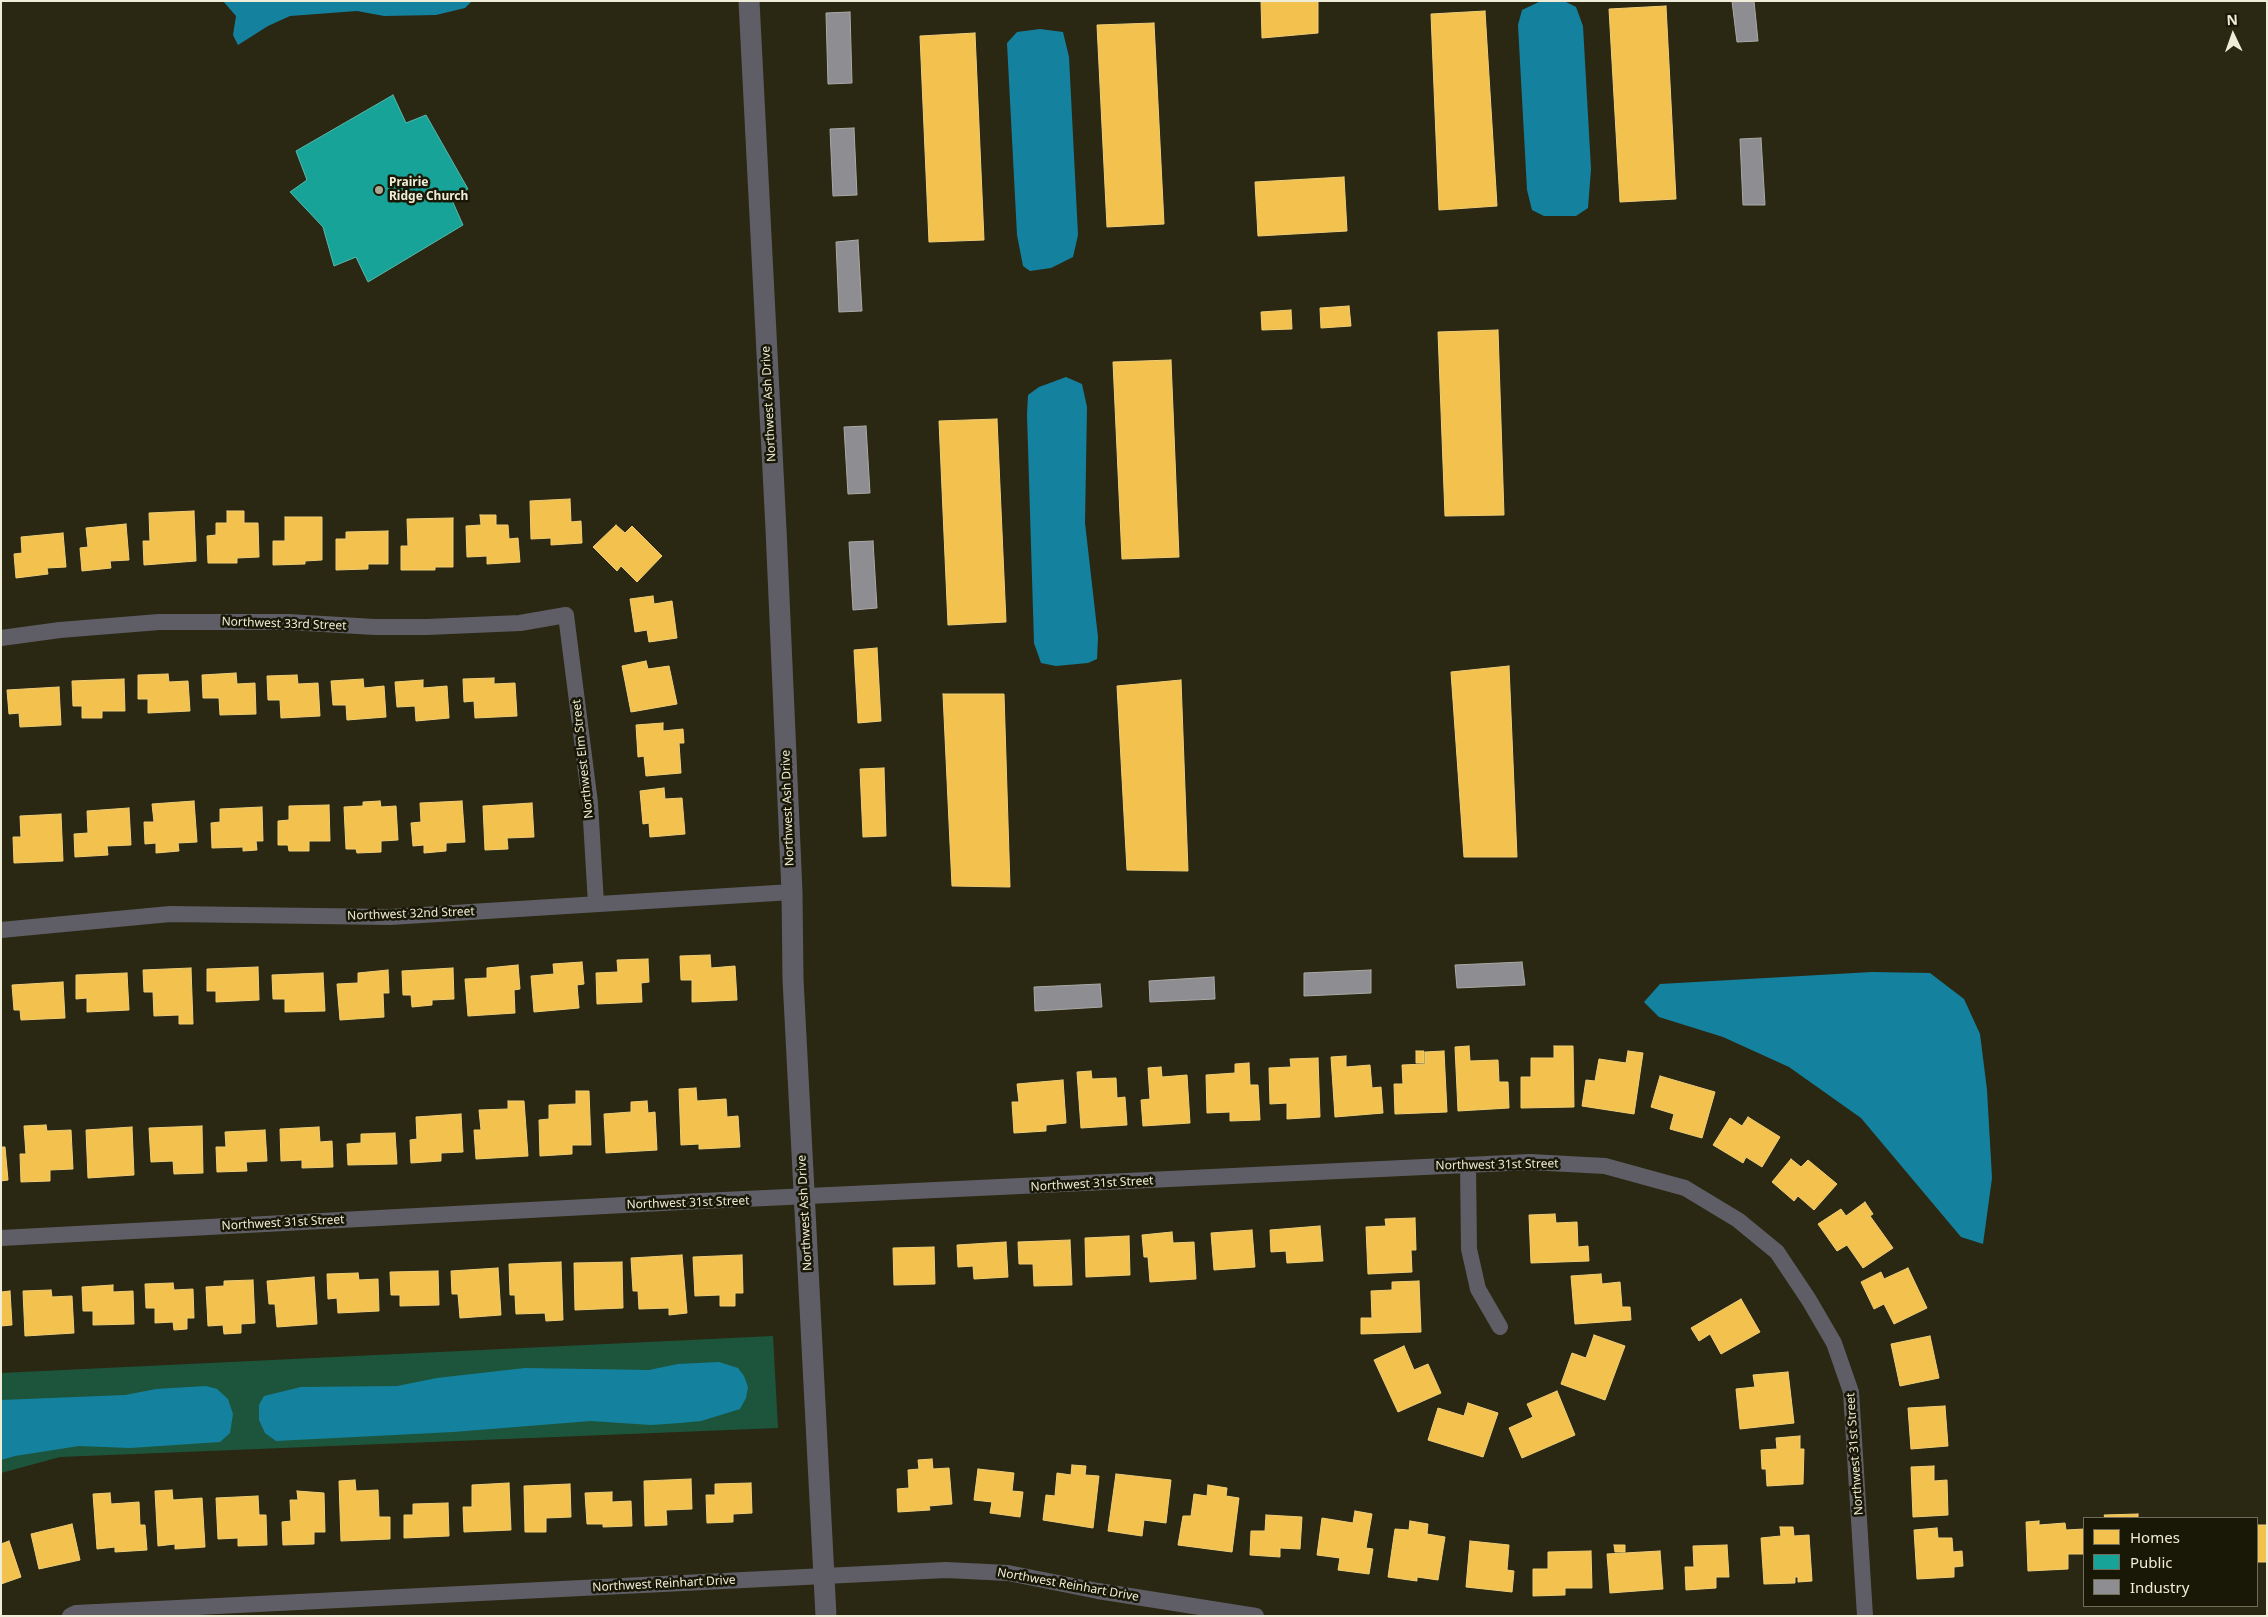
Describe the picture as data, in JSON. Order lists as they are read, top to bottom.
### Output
{
  "streets": {
    "street": [
      "Northwest Ash Drive",
      "Northwest 33rd Street",
      "Northwest Elm Street",
      "Northwest 32nd Street",
      "Northwest 31st Street",
      "Northwest Reinhart Drive"
    ]
  },
  "crossings": [
    ["Northwest Ash Drive", "Northwest 32nd Street"],
    ["Northwest Ash Drive", "Northwest 31st Street"],
    ["Northwest Ash Drive", "Northwest Reinhart Drive"],
    ["Northwest 33rd Street", "Northwest Elm Street"],
    ["Northwest Elm Street", "Northwest 32nd Street"]
  ],
  "places": ["Prairie Ridge Church"],
  "legend": ["Homes", "Public", "Industry"],
  "north": "top"
}
